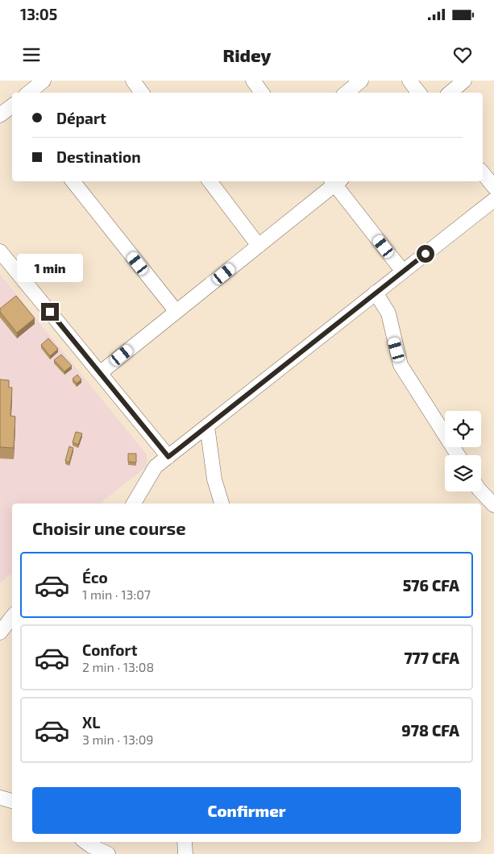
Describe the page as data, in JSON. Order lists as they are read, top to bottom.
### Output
{
  "page": {
    "status": "13:05",
    "header": "Ridey",
    "banner": ["Départ", "Destination"],
    "bubble": "1 min",
    "heading": "Choisir une course",
    "list": [
      {
        "name": "Éco",
        "note": "1 min · 13:07",
        "value": "576 CFA"
      },
      {
        "name": "Confort",
        "note": "2 min · 13:08",
        "value": "777 CFA"
      },
      {
        "name": "XL",
        "note": "3 min · 13:09",
        "value": "978 CFA"
      }
    ],
    "buttons": "Confirmer"
  }
}
